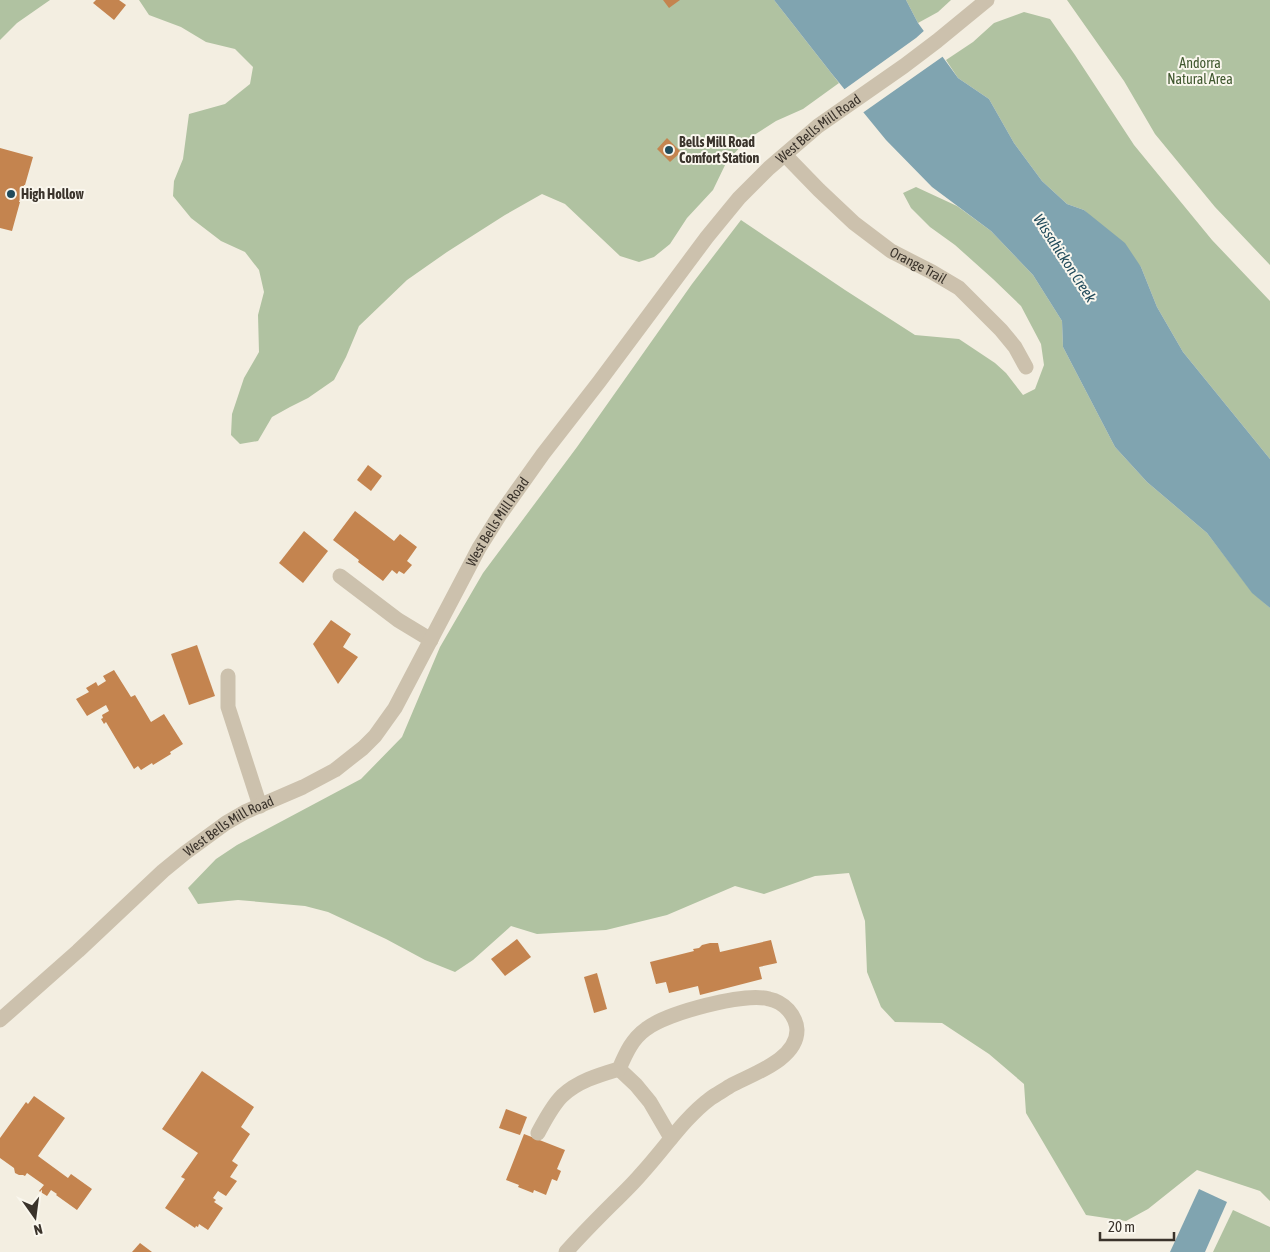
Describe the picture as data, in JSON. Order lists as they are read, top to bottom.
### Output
{
  "streets": {
    "street": ["West Bells Mill Road", "Orange Trail"]
  },
  "crossings": [
    ["West Bells Mill Road", "Orange Trail"]
  ],
  "water": ["Wissahickon Creek"],
  "parks": ["Andorra Natural Area"],
  "places": ["Bells Mill Road Comfort Station", "High Hollow"],
  "scale_bar": "20 m",
  "north": "bottom"
}
